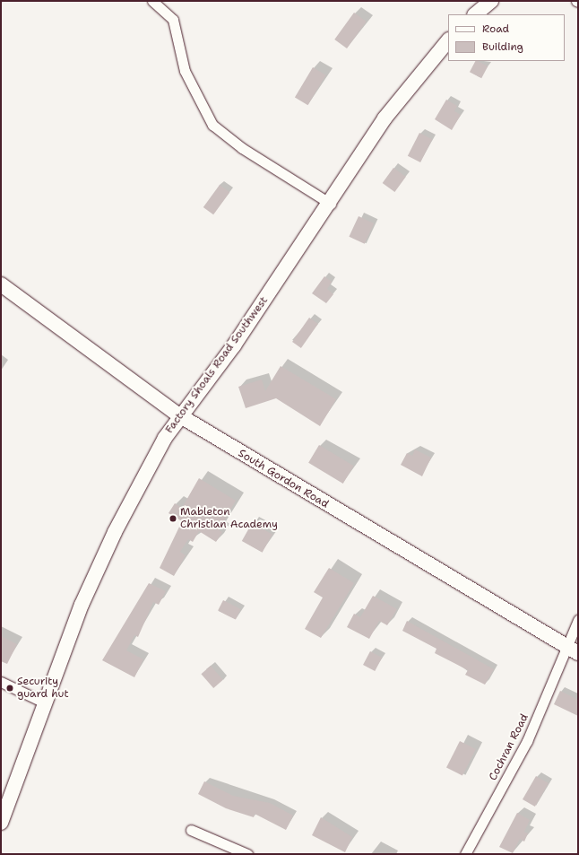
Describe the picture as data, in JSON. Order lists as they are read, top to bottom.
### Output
{
  "streets": {
    "street": ["Factory Shoals Road Southwest", "South Gordon Road", "Cochran Road"]
  },
  "crossings": [
    ["Factory Shoals Road Southwest", "South Gordon Road"],
    ["South Gordon Road", "Cochran Road"]
  ],
  "places": ["Mableton Christian Academy", "Security guard hut"],
  "legend": ["Road", "Building"]
}
